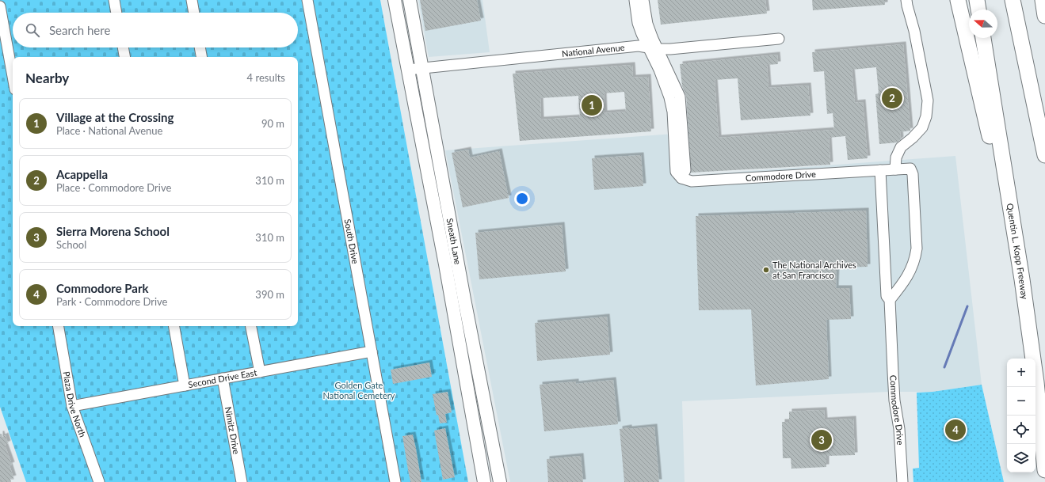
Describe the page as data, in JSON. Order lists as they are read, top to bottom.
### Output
{
  "streets": {
    "highway": ["Quentin L. Kopp Freeway"],
    "main road": ["Sneath Lane"],
    "street": [
      "National Avenue",
      "Commodore Drive",
      "South Drive",
      "Second Drive East",
      "Plaza Drive North",
      "Nimitz Drive"
    ]
  },
  "crossings": [
    ["National Avenue", "Sneath Lane"],
    ["South Drive", "Second Drive East"],
    ["Second Drive East", "Plaza Drive North"],
    ["Second Drive East", "Nimitz Drive"]
  ],
  "parks": ["Golden Gate National Cemetery"],
  "places": ["The National Archives at San Francisco"],
  "north": "left",
  "page": {
    "search": "Search here",
    "heading": ["Nearby", "4 results"],
    "pins": [
      "2",
      "1",
      "4",
      "3"
    ],
    "list": [
      {
        "mark": "1",
        "name": "Village at the Crossing",
        "note": "Place · National Avenue",
        "value": "90 m"
      },
      {
        "mark": "2",
        "name": "Acappella",
        "note": "Place · Commodore Drive",
        "value": "310 m"
      },
      {
        "mark": "3",
        "name": "Sierra Morena School",
        "note": "School",
        "value": "310 m"
      },
      {
        "mark": "4",
        "name": "Commodore Park",
        "note": "Park · Commodore Drive",
        "value": "390 m"
      }
    ],
    "map_buttons": ["+", "−"]
  }
}
